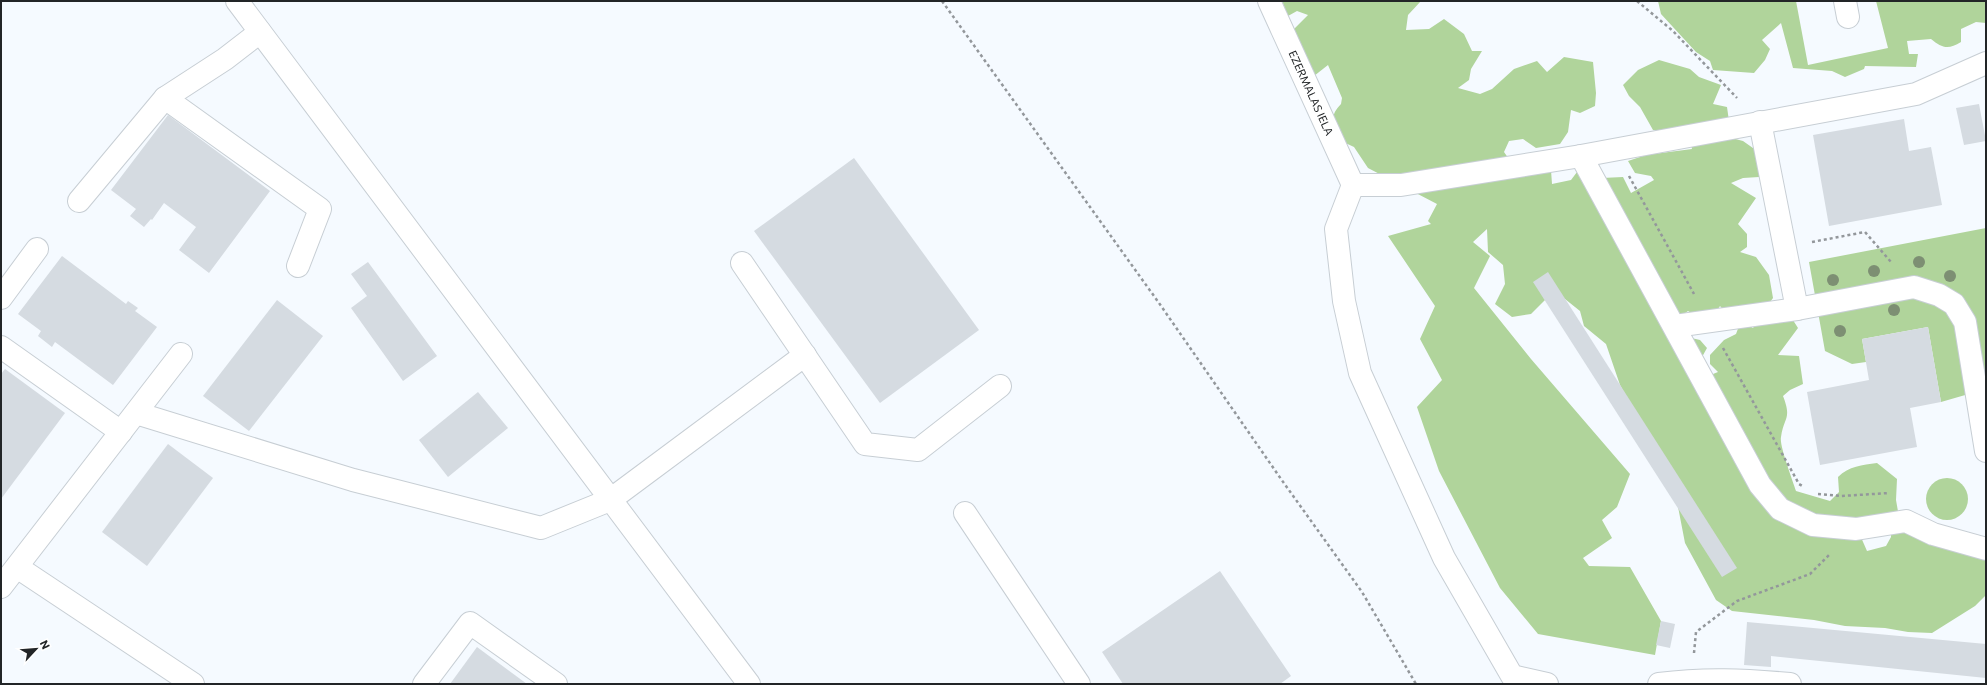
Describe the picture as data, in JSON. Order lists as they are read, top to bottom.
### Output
{
  "streets": {
    "street": ["EZERMALAS IELA"]
  },
  "north": "top right"
}
